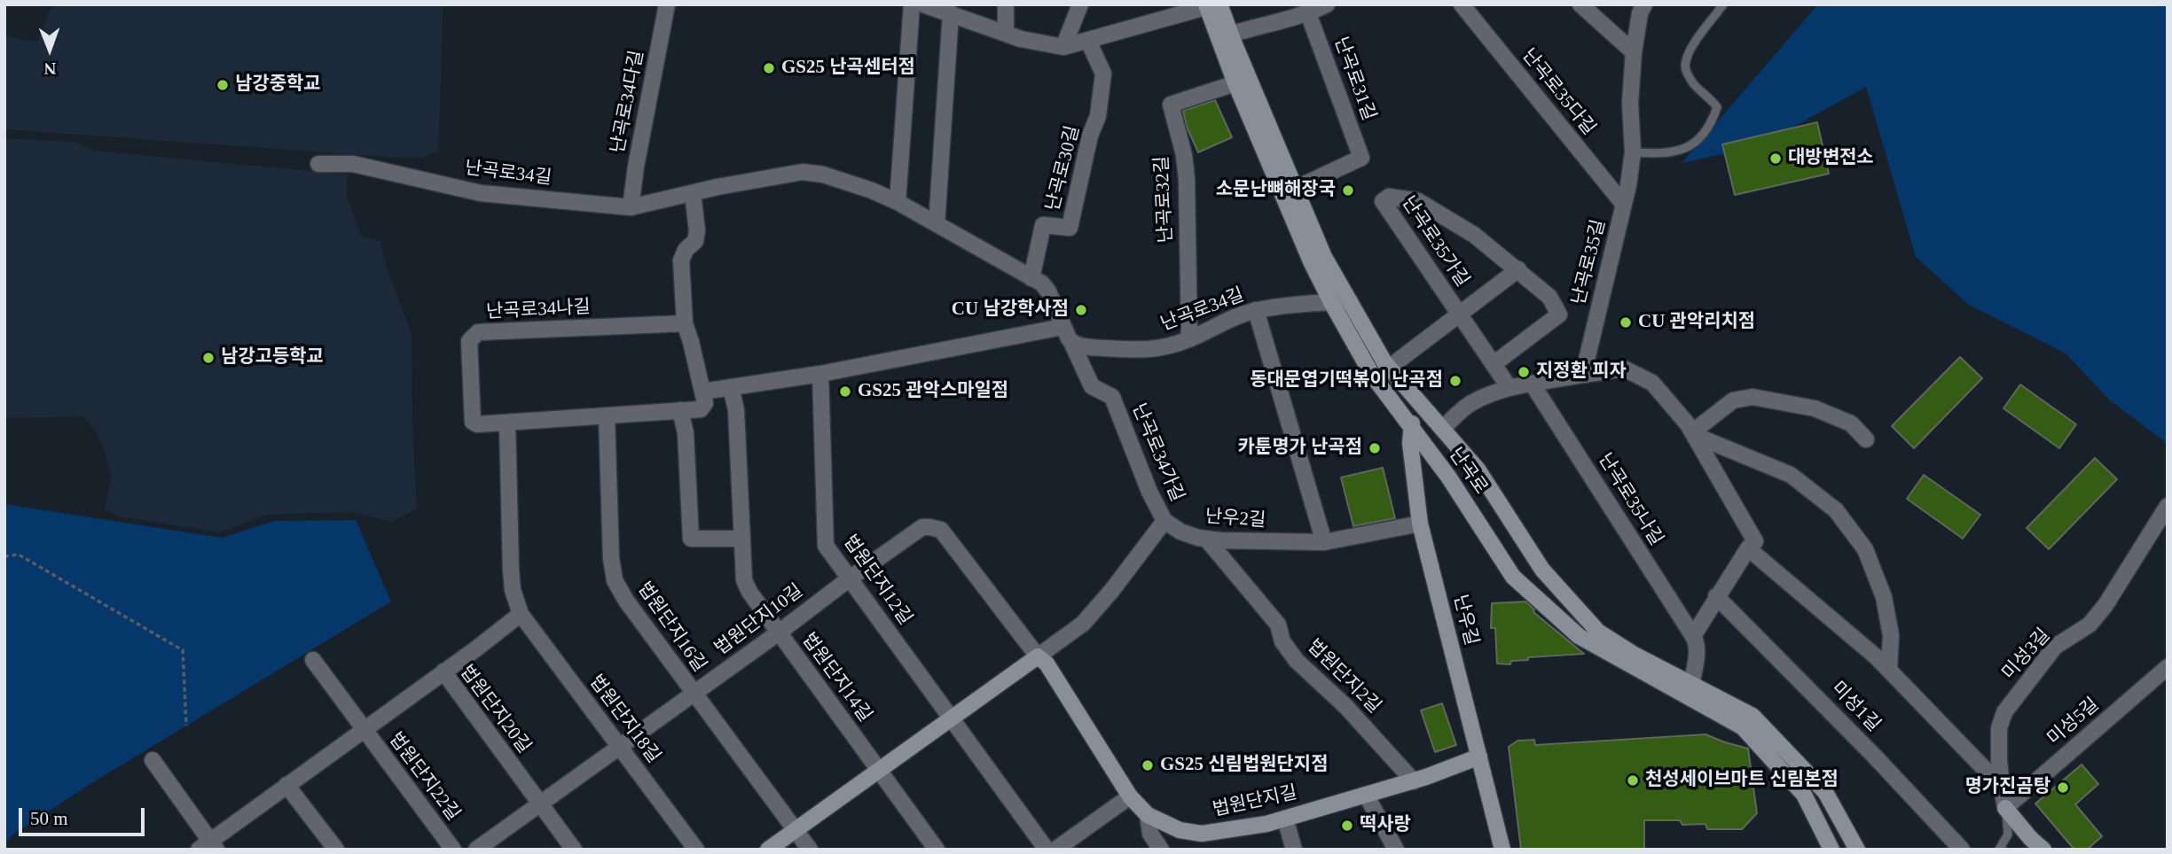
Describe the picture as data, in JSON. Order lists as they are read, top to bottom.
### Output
{
  "streets": {
    "main road": ["난곡로", "난우길", "법원단지길"],
    "street": [
      "난곡로31길",
      "난곡로35다길",
      "난곡로34다길",
      "난곡로30길",
      "난곡로34길",
      "난곡로32길",
      "난곡로35가길",
      "난곡로35길",
      "난곡로34나길",
      "난곡로34가길",
      "난곡로35나길",
      "난우2길",
      "법원단지12길",
      "법원단지10길",
      "법원단지16길",
      "미성3길",
      "법원단지2길",
      "법원단지14길",
      "미성1길",
      "법원단지20길",
      "법원단지18길",
      "미성5길",
      "법원단지22길"
    ]
  },
  "crossings": [
    ["난곡로31길", "난곡로"],
    ["난곡로35다길", "난곡로35길"],
    ["난곡로34다길", "난곡로34길"],
    ["난곡로30길", "난곡로34길"],
    ["난곡로34길", "난곡로32길"],
    ["난곡로34길", "난곡로34가길"],
    ["난곡로34길", "난곡로"],
    ["난곡로32길", "난곡로"],
    ["난곡로34나길", "법원단지16길"],
    ["난곡로34나길", "법원단지18길"],
    ["난곡로34가길", "난우2길"],
    ["난곡로", "난우길"],
    ["난우2길", "난우길"],
    ["난우2길", "법원단지2길"],
    ["법원단지12길", "법원단지10길"],
    ["법원단지10길", "법원단지16길"],
    ["법원단지10길", "법원단지14길"],
    ["법원단지10길", "법원단지20길"],
    ["법원단지10길", "법원단지18길"],
    ["법원단지10길", "법원단지길"],
    ["난우길", "법원단지길"],
    ["미성3길", "미성5길"],
    ["법원단지2길", "법원단지길"],
    ["법원단지20길", "법원단지22길"]
  ],
  "places": [
    "GS25 난곡센터점",
    "남강중학교",
    "대방변전소",
    "소문난뼈해장국",
    "CU 남강학사점",
    "CU 관악리치점",
    "남강고등학교",
    "지정환 피자",
    "동대문엽기떡볶이 난곡점",
    "GS25 관악스마일점",
    "카툰명가 난곡점",
    "GS25 신림법원단지점",
    "천성세이브마트 신림본점",
    "명가진곰탕",
    "떡사랑"
  ],
  "scale_bar": "50 m",
  "north": "bottom"
}
